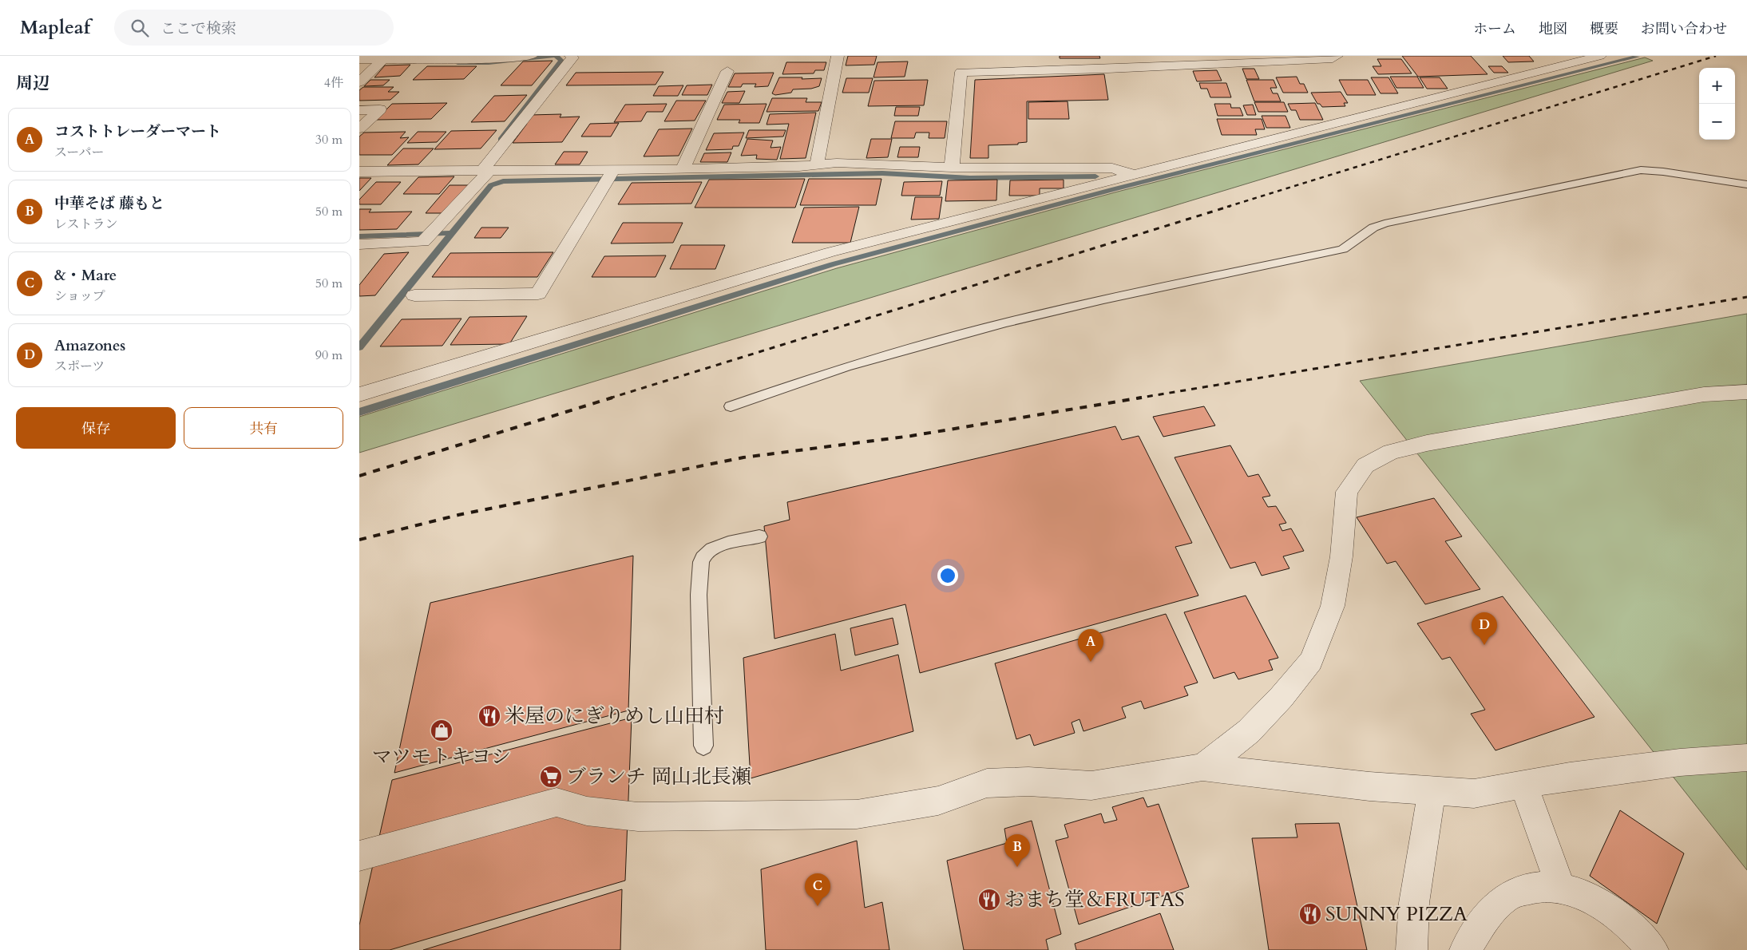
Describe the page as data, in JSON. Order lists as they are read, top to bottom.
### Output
{
  "places": {
    "restaurant": ["米屋のにぎりめし山田村", "おまち堂＆FRUTAS", "SUNNY PIZZA"],
    "shop": ["マツモトキヨシ"],
    "supermarket": ["ブランチ 岡山北長瀬"]
  },
  "page": {
    "header": "Mapleaf",
    "search": "ここで検索",
    "nav": [
      "ホーム",
      "地図",
      "概要",
      "お問い合わせ"
    ],
    "heading": ["周辺", "4件"],
    "map_buttons": ["+", "−"],
    "list": [
      {
        "mark": "A",
        "name": "コストトレーダーマート",
        "note": "スーパー",
        "value": "30 m"
      },
      {
        "mark": "B",
        "name": "中華そば 藤もと",
        "note": "レストラン",
        "value": "50 m"
      },
      {
        "mark": "C",
        "name": "&・Mare",
        "note": "ショップ",
        "value": "50 m"
      },
      {
        "mark": "D",
        "name": "Amazones",
        "note": "スポーツ",
        "value": "90 m"
      }
    ],
    "buttons": ["保存", "共有"],
    "pins": [
      "D",
      "A",
      "B",
      "C"
    ]
  }
}
